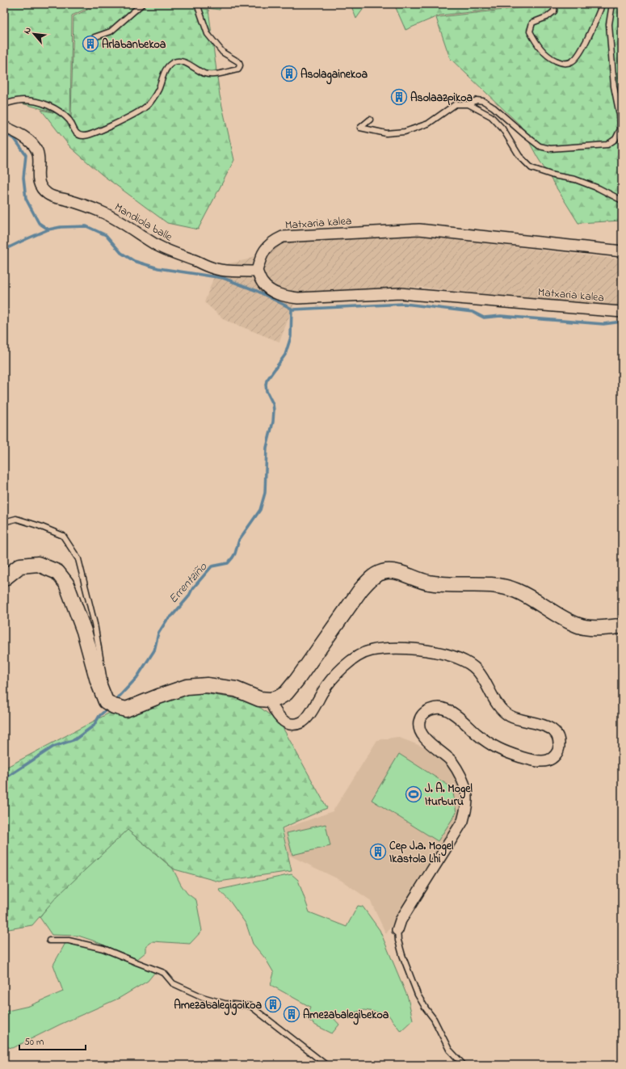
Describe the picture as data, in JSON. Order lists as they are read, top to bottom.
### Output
{
  "streets": {
    "street": ["Mandiola balle", "Matxaria kalea"]
  },
  "crossings": [
    ["Mandiola balle", "Matxaria kalea"]
  ],
  "water": ["Errentziño"],
  "places": {
    "building": [
      "Arlabanbekoa",
      "Asolagainekoa",
      "Asolaazpikoa",
      "Cep J.a. Mogel Ikastola Lhi",
      "Amezabalegigoikoa",
      "Amezabalegibekoa"
    ],
    "sports": ["J. A. Mogel Iturburu"]
  },
  "scale_bar": "50 m",
  "north": "top left"
}
